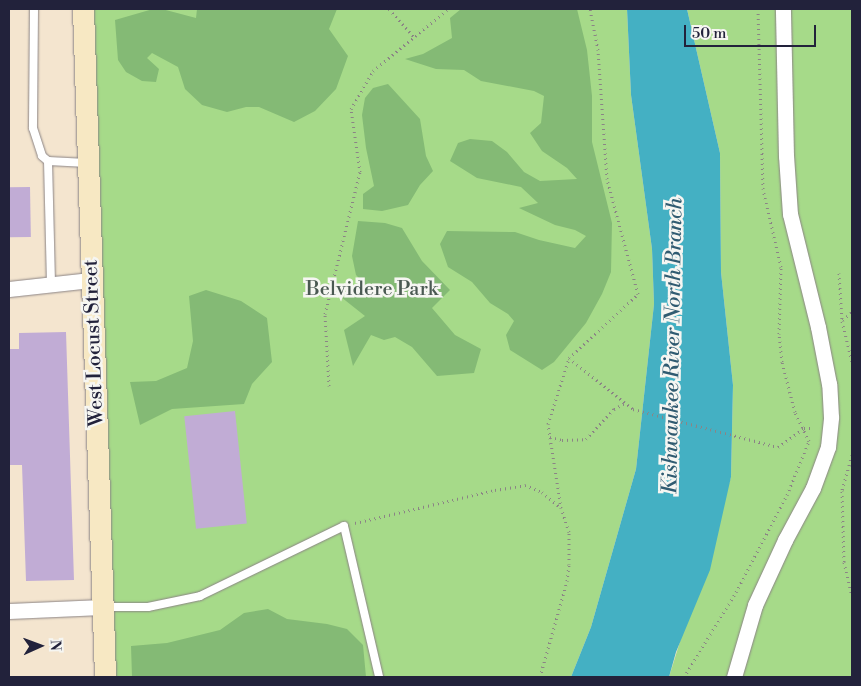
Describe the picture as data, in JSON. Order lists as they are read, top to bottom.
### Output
{
  "streets": {
    "street": ["West Locust Street"]
  },
  "water": ["Kishwaukee River North Branch"],
  "parks": ["Belvidere Park"],
  "scale_bar": "50 m",
  "north": "right"
}
